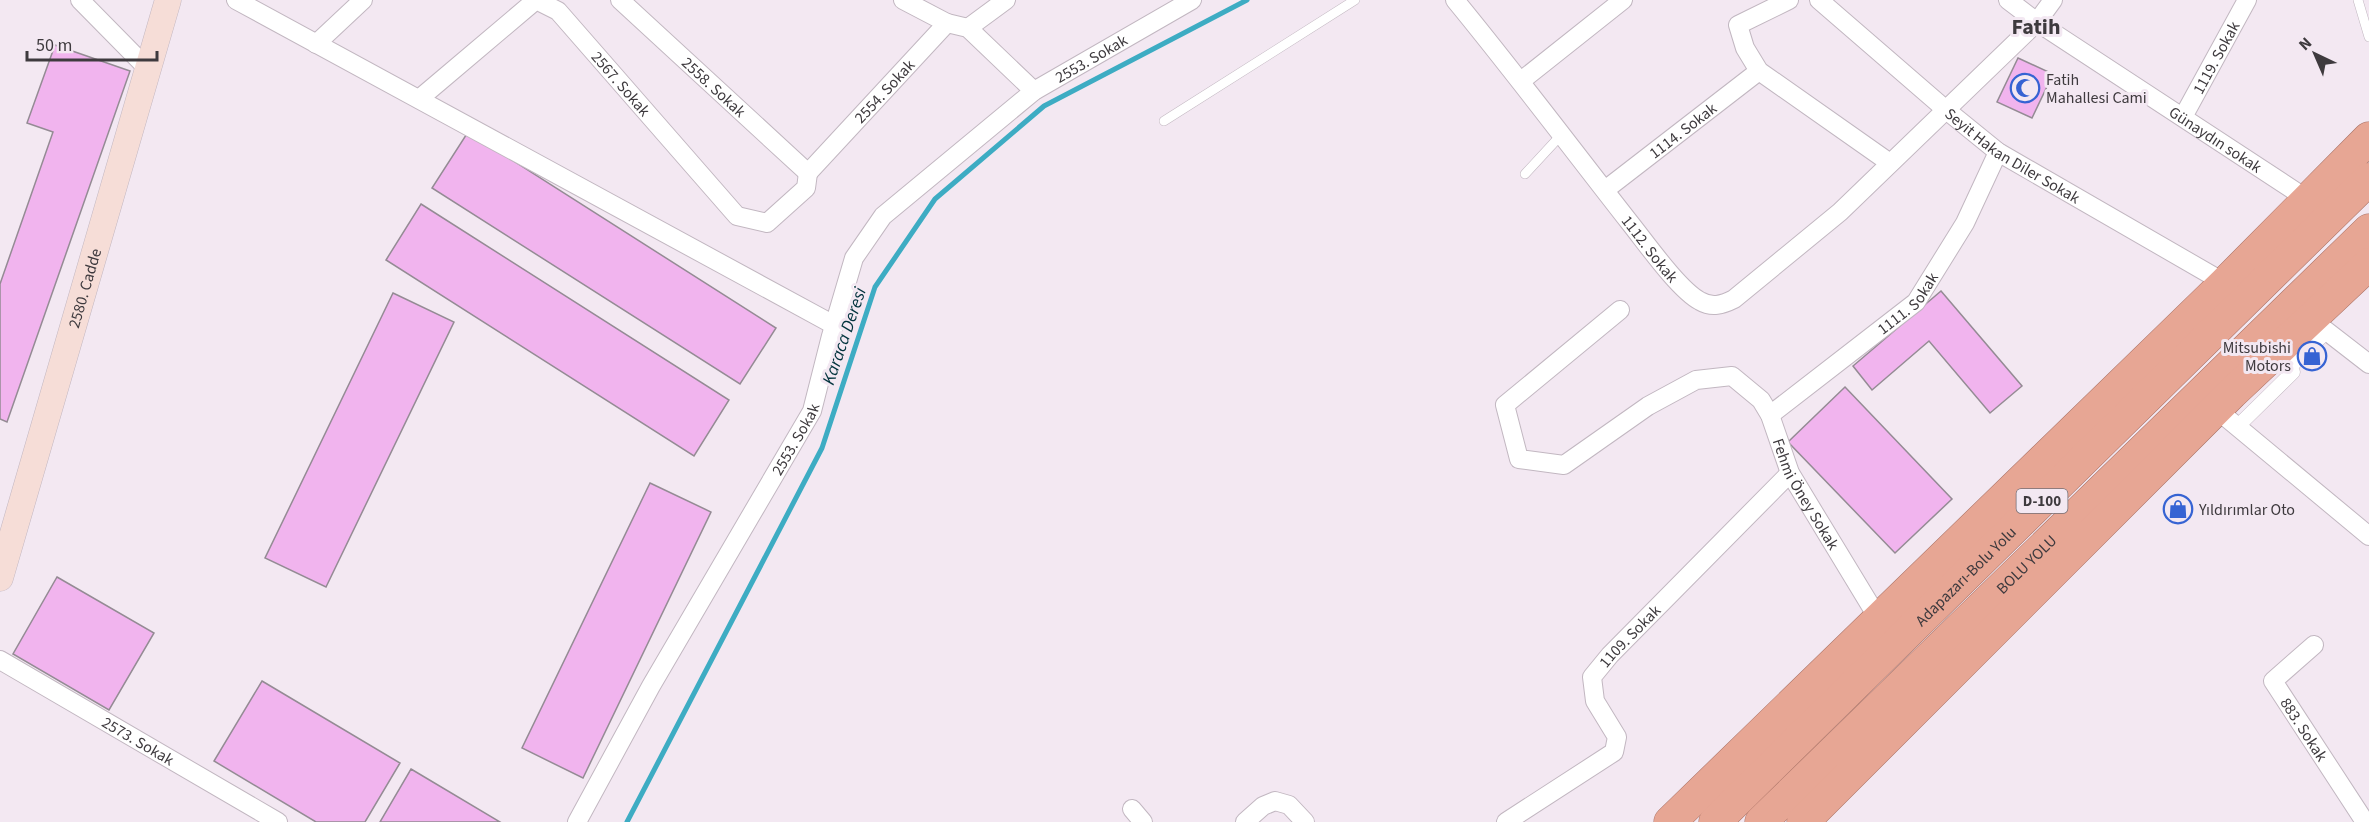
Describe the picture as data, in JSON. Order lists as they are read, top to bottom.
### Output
{
  "streets": {
    "highway": ["D-100", "BOLU YOLU", "Adapazarı-Bolu Yolu"],
    "main road": ["2580. Cadde"],
    "street": [
      "2553. Sokak",
      "1119. Sokak",
      "2567. Sokak",
      "2558. Sokak",
      "2554. Sokak",
      "1114. Sokak",
      "Günaydın sokak",
      "Seyit Hakan Diler Sokak",
      "1112. Sokak",
      "1111. Sokak",
      "Fehmi Öney Sokak",
      "1109. Sokak",
      "883. Sokak",
      "2573. Sokak"
    ]
  },
  "crossings": [
    ["1119. Sokak", "Günaydın sokak"],
    ["2567. Sokak", "2558. Sokak"],
    ["2567. Sokak", "2554. Sokak"],
    ["2558. Sokak", "2554. Sokak"],
    ["1114. Sokak", "1112. Sokak"],
    ["Günaydın sokak", "1112. Sokak"],
    ["Seyit Hakan Diler Sokak", "1112. Sokak"],
    ["Seyit Hakan Diler Sokak", "1111. Sokak"],
    ["1111. Sokak", "Fehmi Öney Sokak"],
    ["Fehmi Öney Sokak", "1109. Sokak"]
  ],
  "districts": ["Fatih"],
  "water": ["Karaca Deresi"],
  "places": {
    "mosque": ["Fatih Mahallesi Cami"],
    "shop": ["Mitsubishi Motors", "Yıldırımlar Oto"]
  },
  "scale_bar": "50 m",
  "north": "top left"
}
